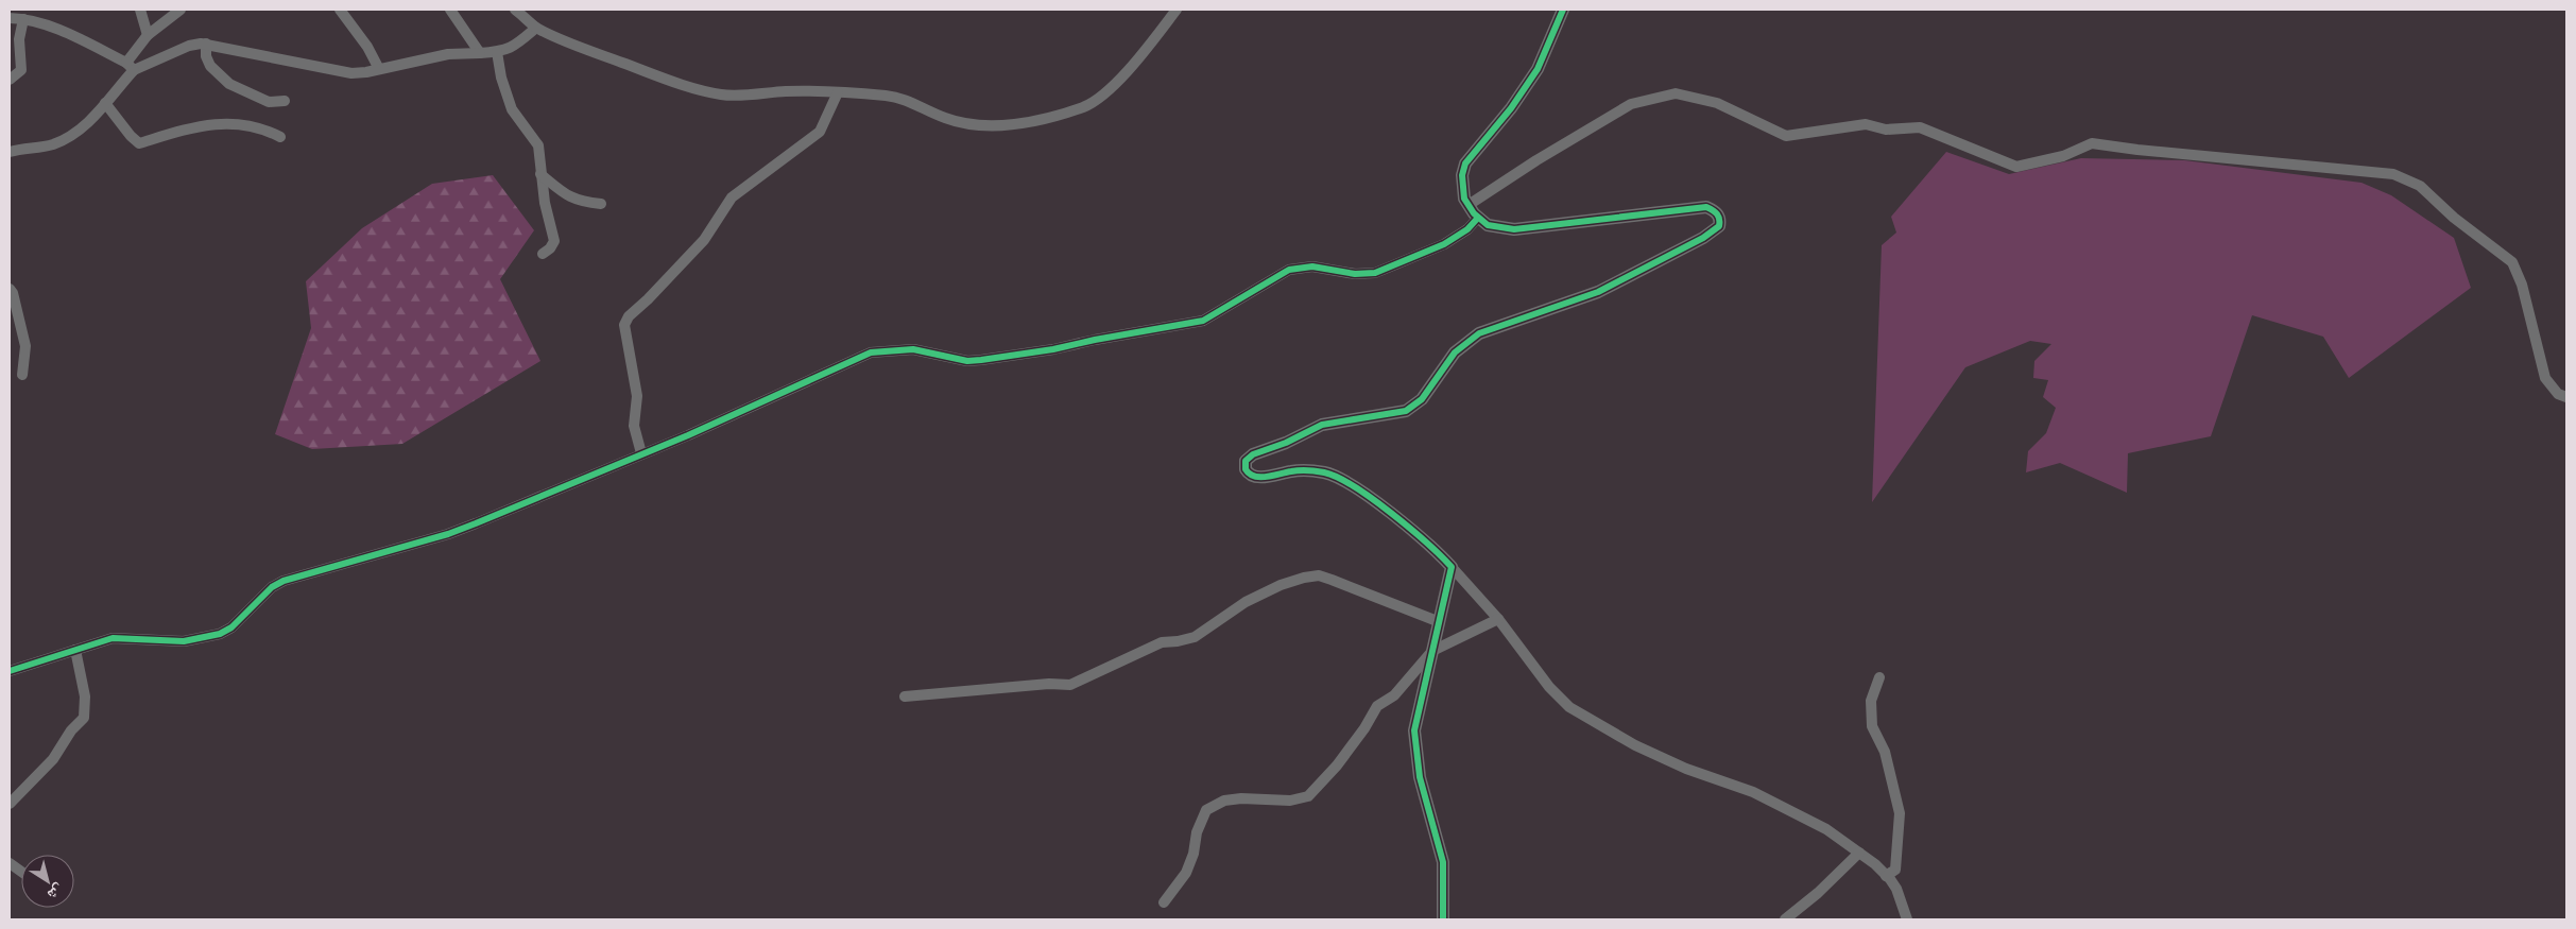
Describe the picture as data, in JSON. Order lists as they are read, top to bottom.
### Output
{
  "north": "bottom right"
}
